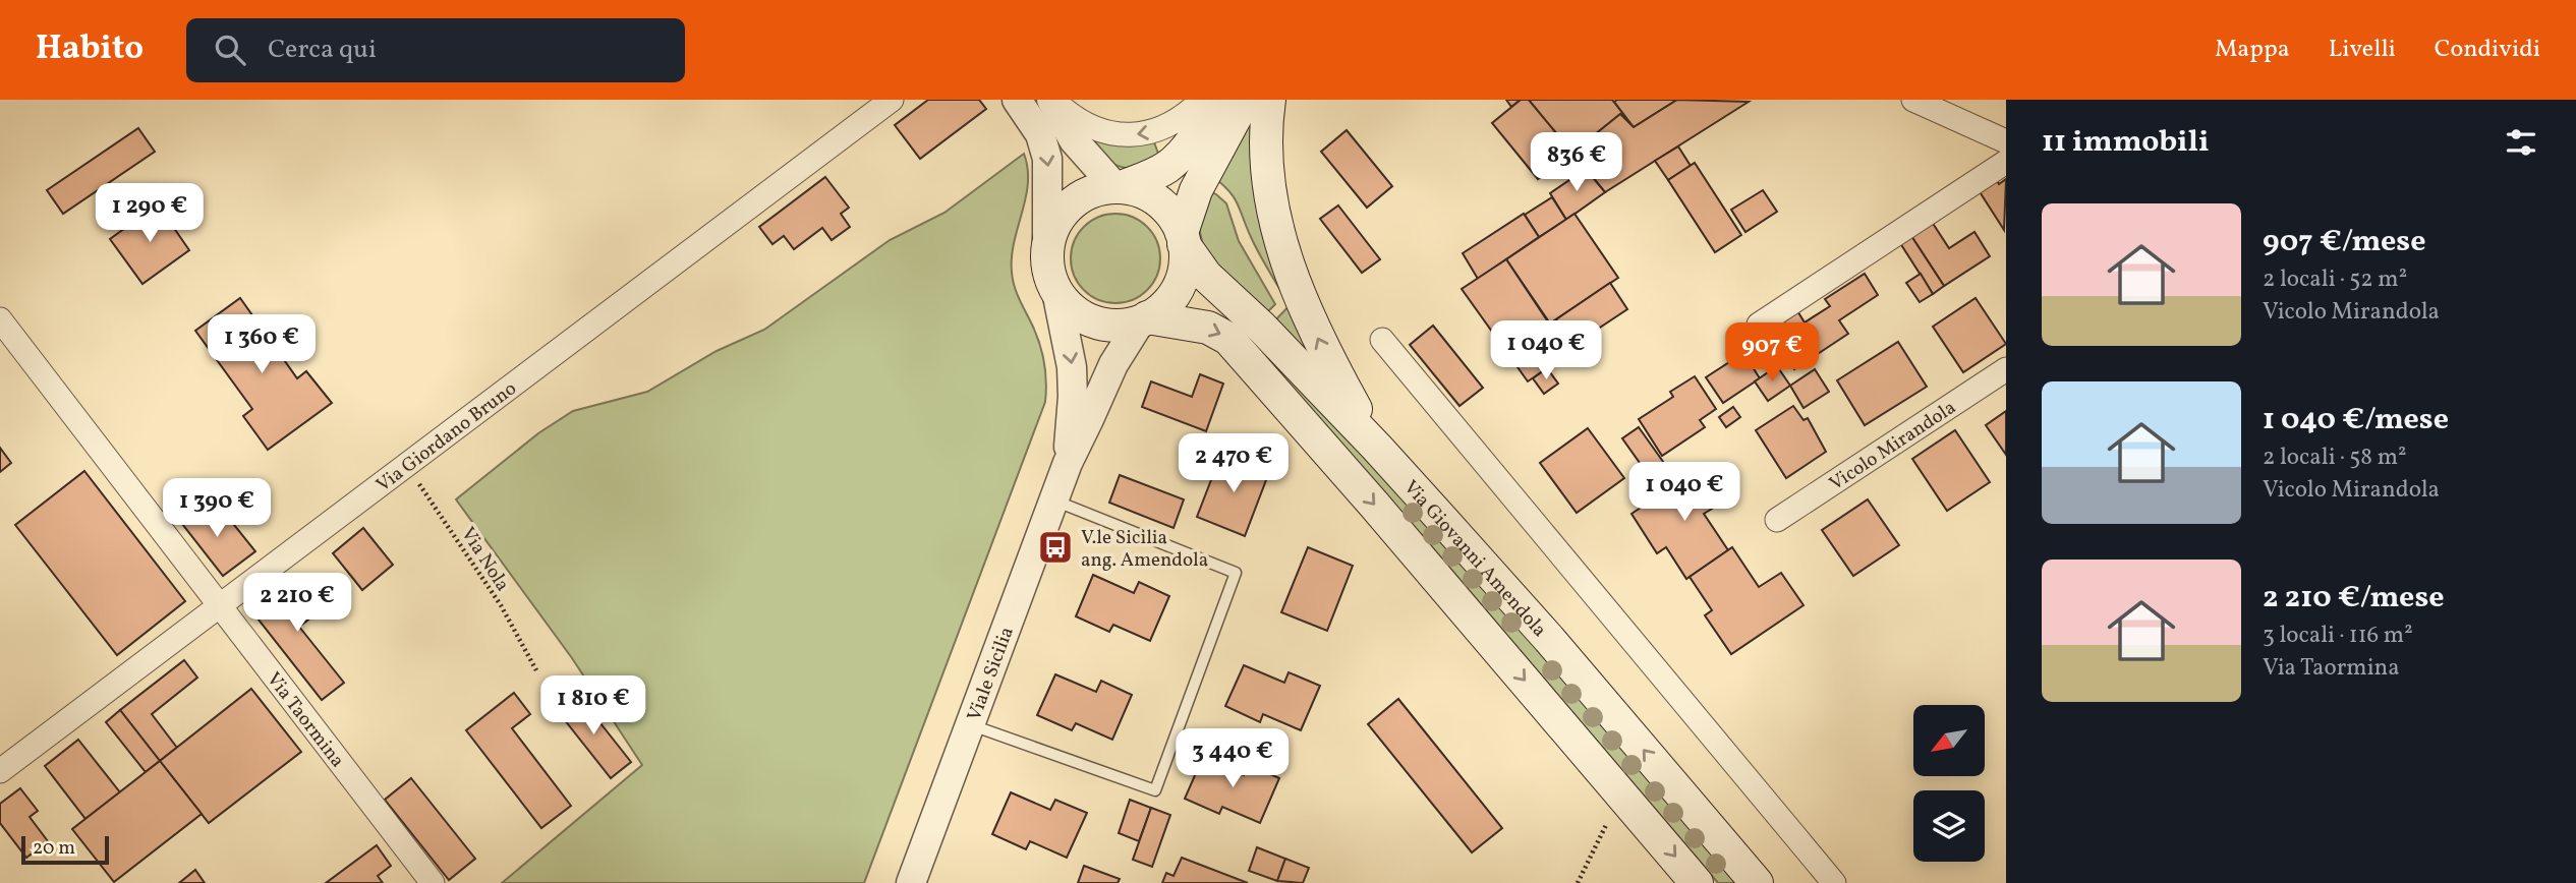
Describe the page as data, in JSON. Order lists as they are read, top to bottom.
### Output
{
  "streets": {
    "main road": ["Via Giovanni Amendola"],
    "street": [
      "Via Giordano Bruno",
      "Vicolo Mirandola",
      "Viale Sicilia",
      "Via Taormina"
    ],
    "path": ["Via Nola"]
  },
  "crossings": [
    ["Via Giordano Bruno", "Via Nola"],
    ["Via Giordano Bruno", "Via Taormina"],
    ["Via Giovanni Amendola", "Viale Sicilia"]
  ],
  "places": {
    "bus stop": ["V.le Sicilia ang. Amendola"]
  },
  "scale_bar": "20 m",
  "north": "bottom left",
  "page": {
    "header": "Habito",
    "search": "Cerca qui",
    "nav": ["Mappa", "Livelli", "Condividi"],
    "heading": "11 immobili",
    "price": [
      "836 €",
      "1 290 €",
      "1 360 €",
      "1 040 €",
      "907 €",
      "2 470 €",
      "1 040 €",
      "1 390 €",
      "2 210 €",
      "1 810 €",
      "3 440 €"
    ],
    "list": [
      {
        "name": "907 €/mese",
        "note": "2 locali · 52 m² · Vicolo Mirandola"
      },
      {
        "name": "1 040 €/mese",
        "note": "2 locali · 58 m² · Vicolo Mirandola"
      },
      {
        "name": "2 210 €/mese",
        "note": "3 locali · 116 m² · Via Taormina"
      }
    ],
    "scale": "20 m"
  }
}
